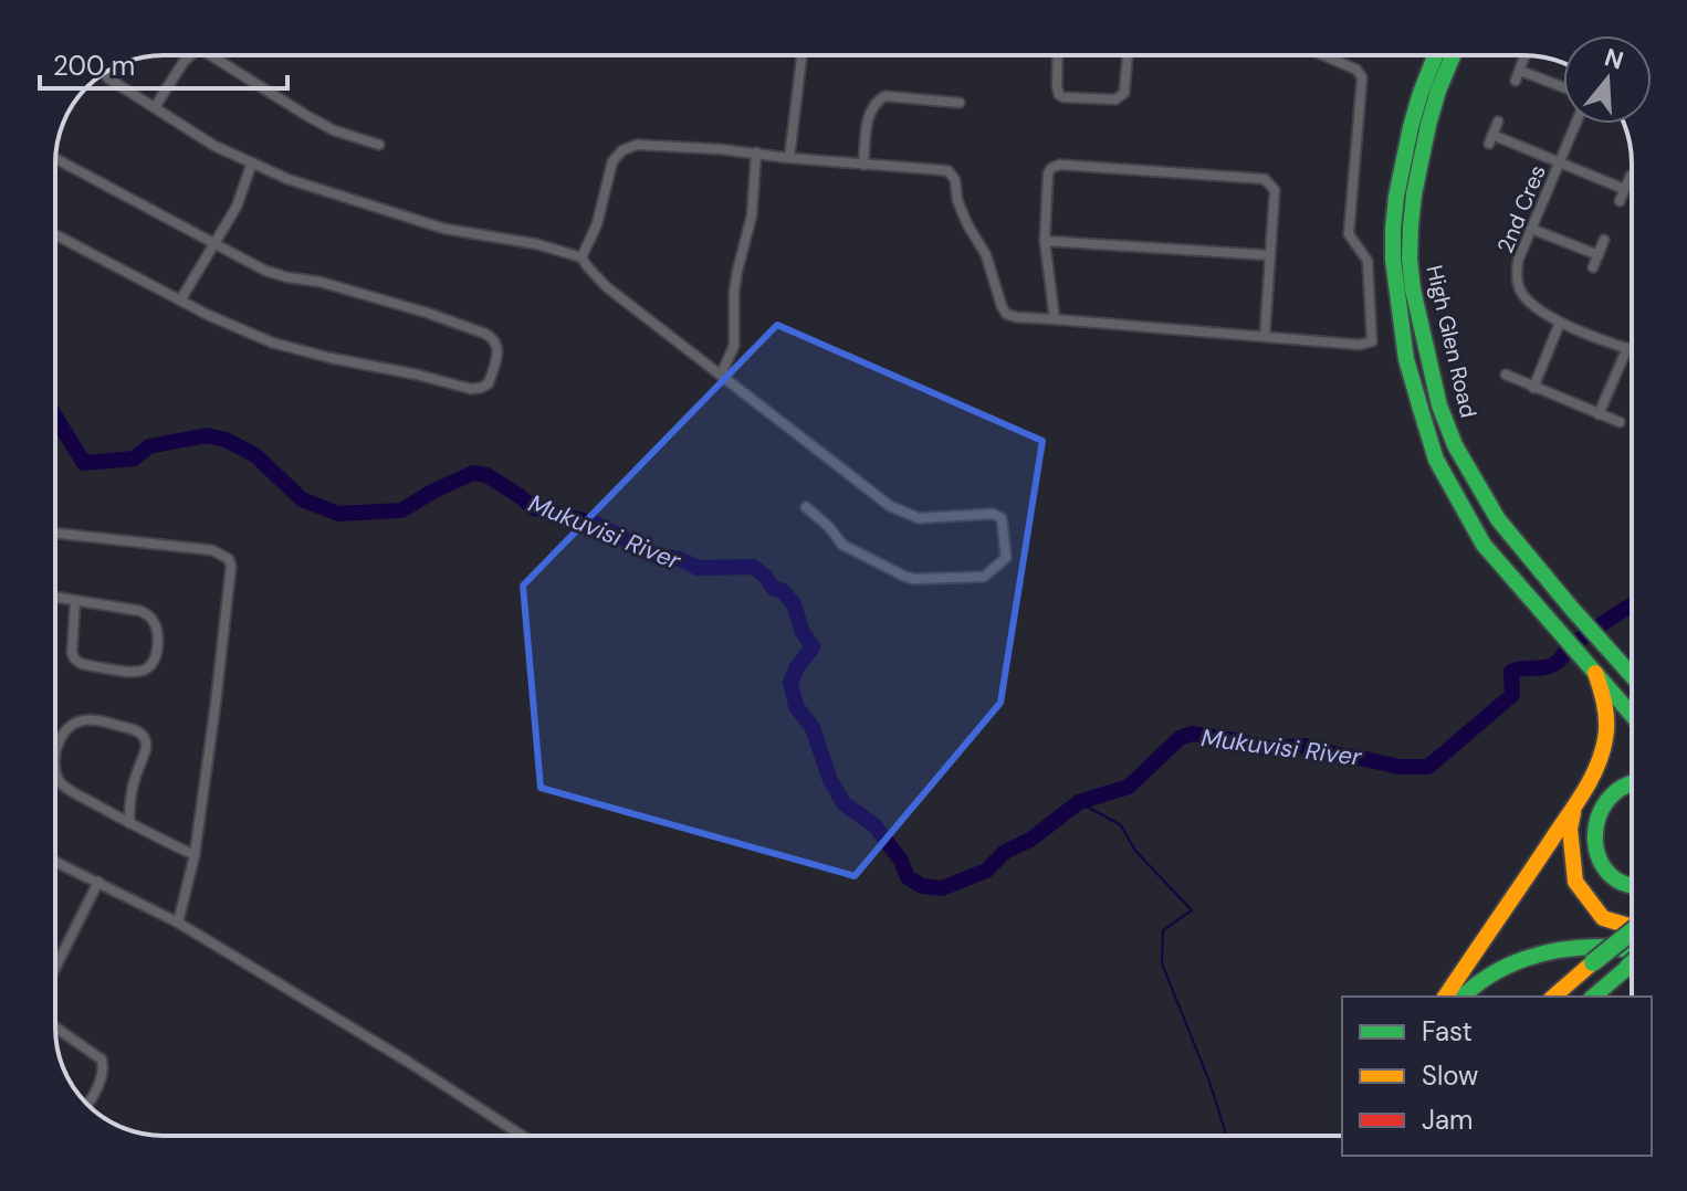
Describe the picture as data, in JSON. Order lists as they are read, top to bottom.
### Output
{
  "streets": {
    "main road": ["High Glen Road"],
    "street": ["2nd Cres"]
  },
  "water": ["Mukuvisi River"],
  "legend": ["Fast", "Slow", "Jam"],
  "scale_bar": "200 m",
  "north": "top"
}
